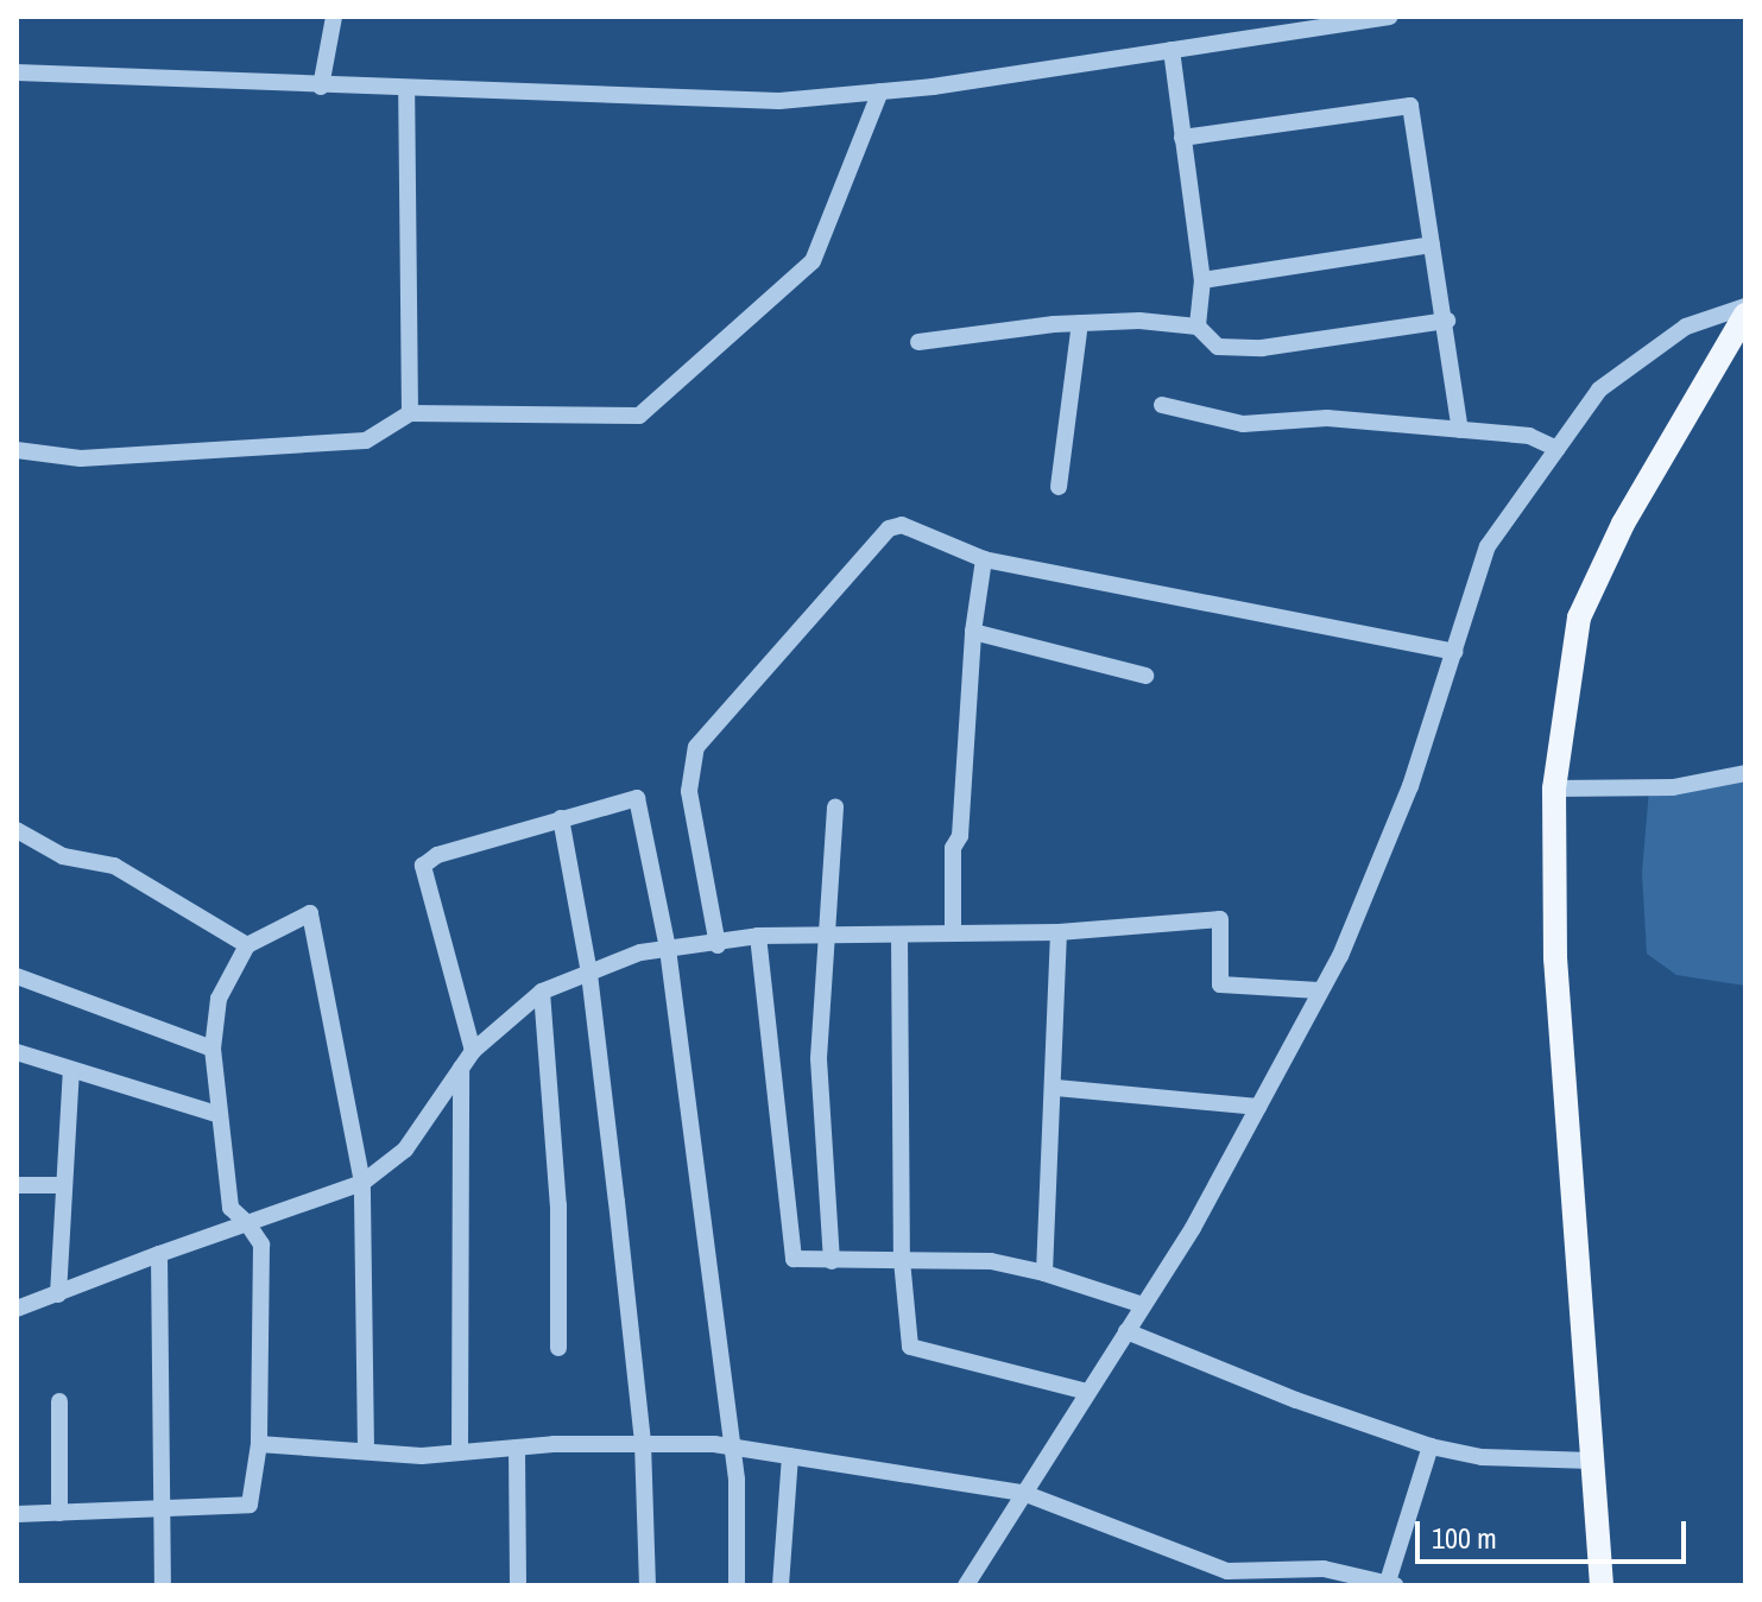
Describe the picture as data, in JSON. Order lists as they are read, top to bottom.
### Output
{
  "scale_bar": "100 m"
}
